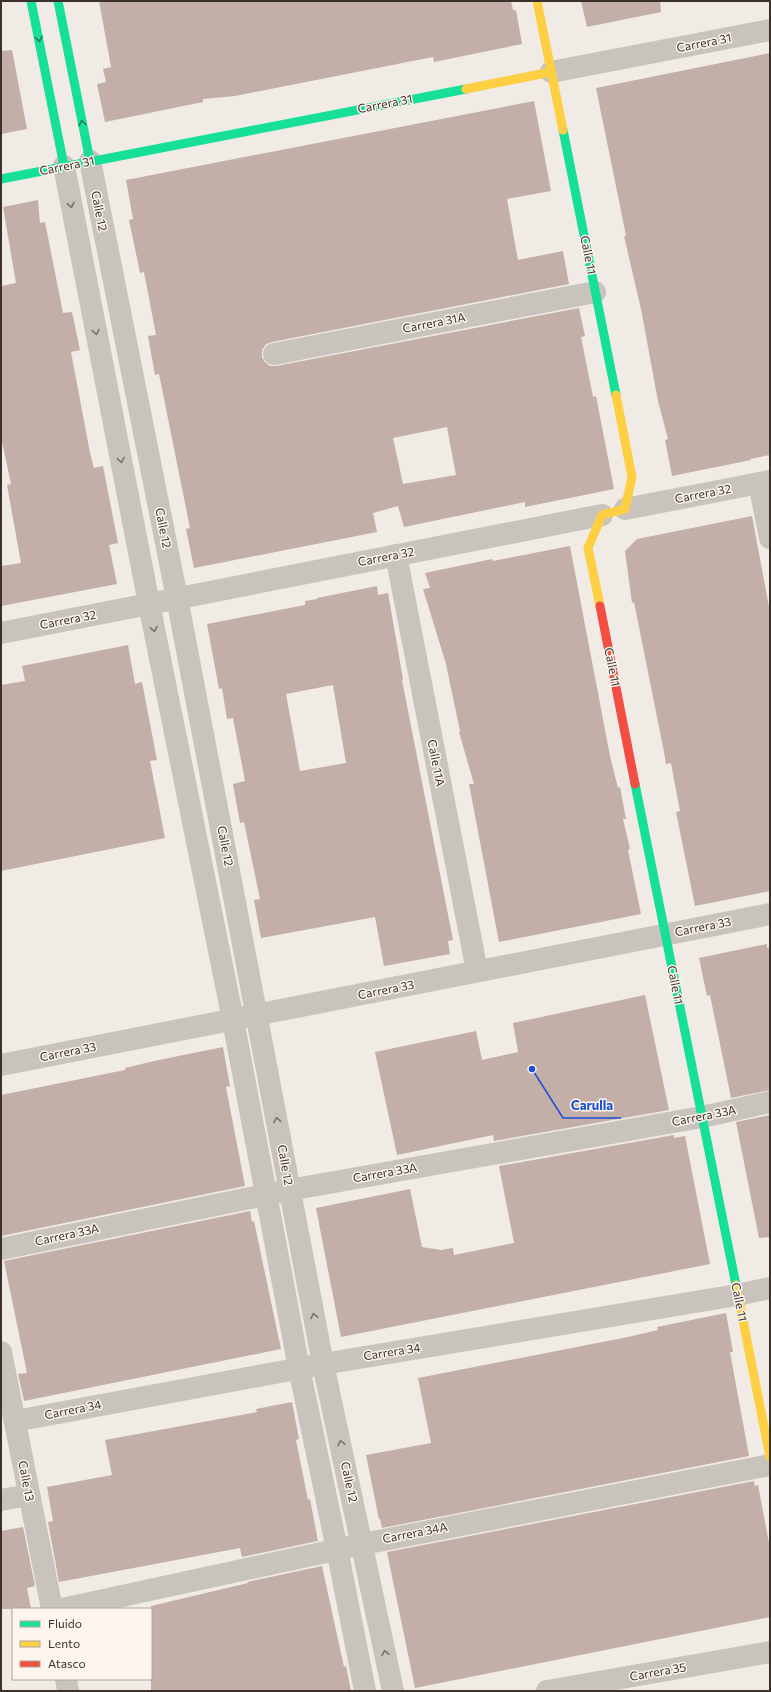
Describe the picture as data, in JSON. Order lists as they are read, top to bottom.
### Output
{
  "streets": {
    "street": [
      "Carrera 31",
      "Calle 12",
      "Calle 11",
      "Carrera 31A",
      "Carrera 32",
      "Calle 11A",
      "Carrera 33",
      "Carrera 33A",
      "Carrera 34",
      "Calle 13",
      "Carrera 34A",
      "Carrera 35"
    ]
  },
  "crossings": [
    ["Carrera 31", "Calle 12"],
    ["Carrera 31", "Calle 11"],
    ["Calle 12", "Carrera 32"],
    ["Calle 12", "Carrera 33"],
    ["Calle 12", "Carrera 33A"],
    ["Calle 12", "Carrera 34"],
    ["Calle 12", "Carrera 34A"],
    ["Calle 11", "Carrera 31A"],
    ["Calle 11", "Carrera 32"],
    ["Calle 11", "Carrera 33"],
    ["Calle 11", "Carrera 33A"],
    ["Calle 11", "Carrera 34"],
    ["Carrera 32", "Calle 11A"],
    ["Calle 11A", "Carrera 33"],
    ["Carrera 34", "Calle 13"]
  ],
  "places": ["Carulla"],
  "legend": ["Fluido", "Lento", "Atasco"]
}
